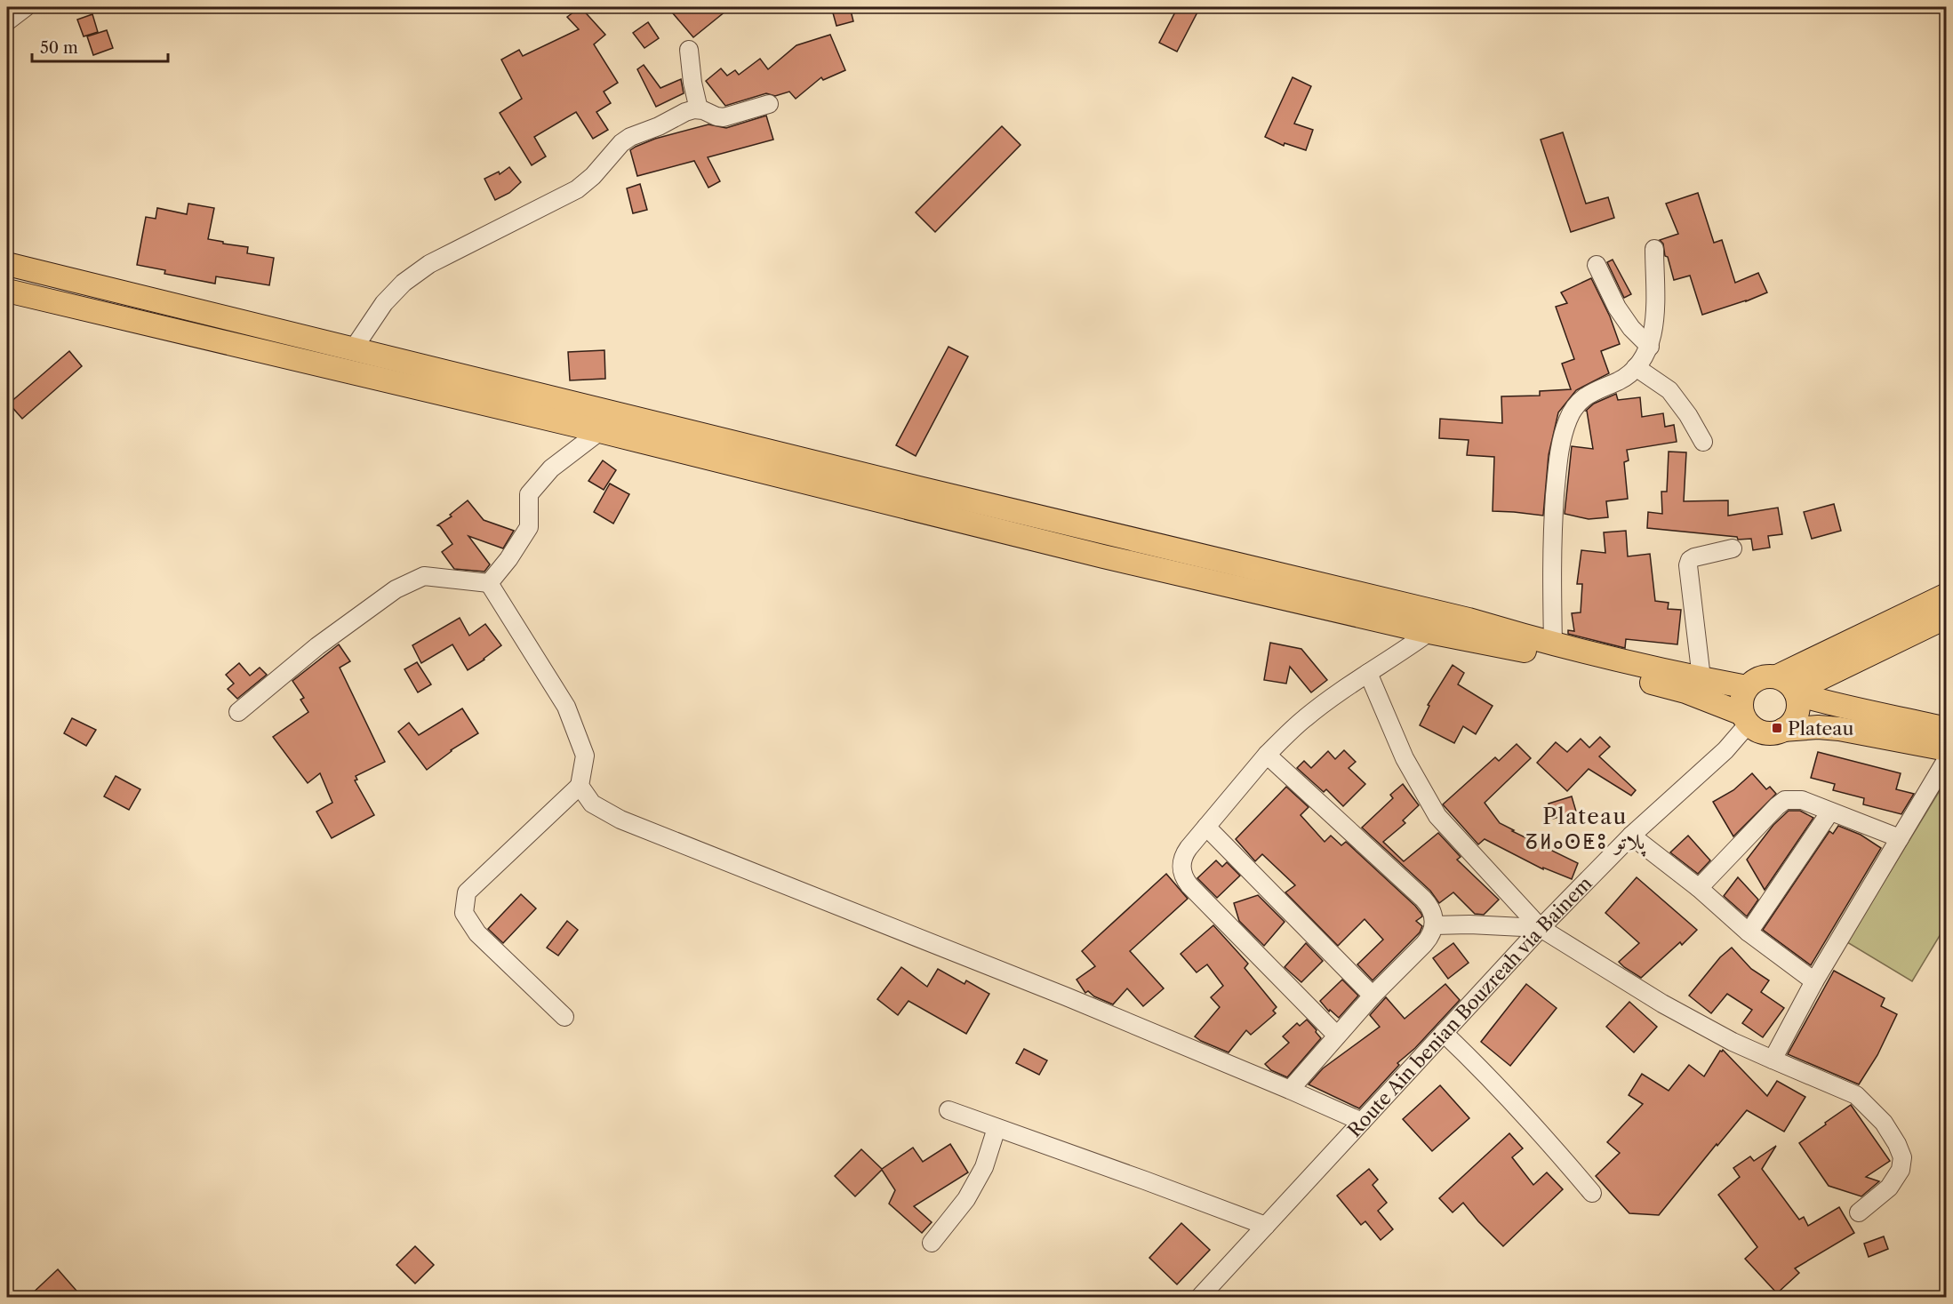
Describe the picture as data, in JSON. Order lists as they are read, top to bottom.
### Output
{
  "streets": {
    "street": ["Route Ain benian Bouzreah via Bainem"]
  },
  "districts": ["Plateau ⵒⵍⴰⵙⵟⵓ پلاتو"],
  "places": {
    "transit": ["Plateau"]
  },
  "scale_bar": "50 m"
}
